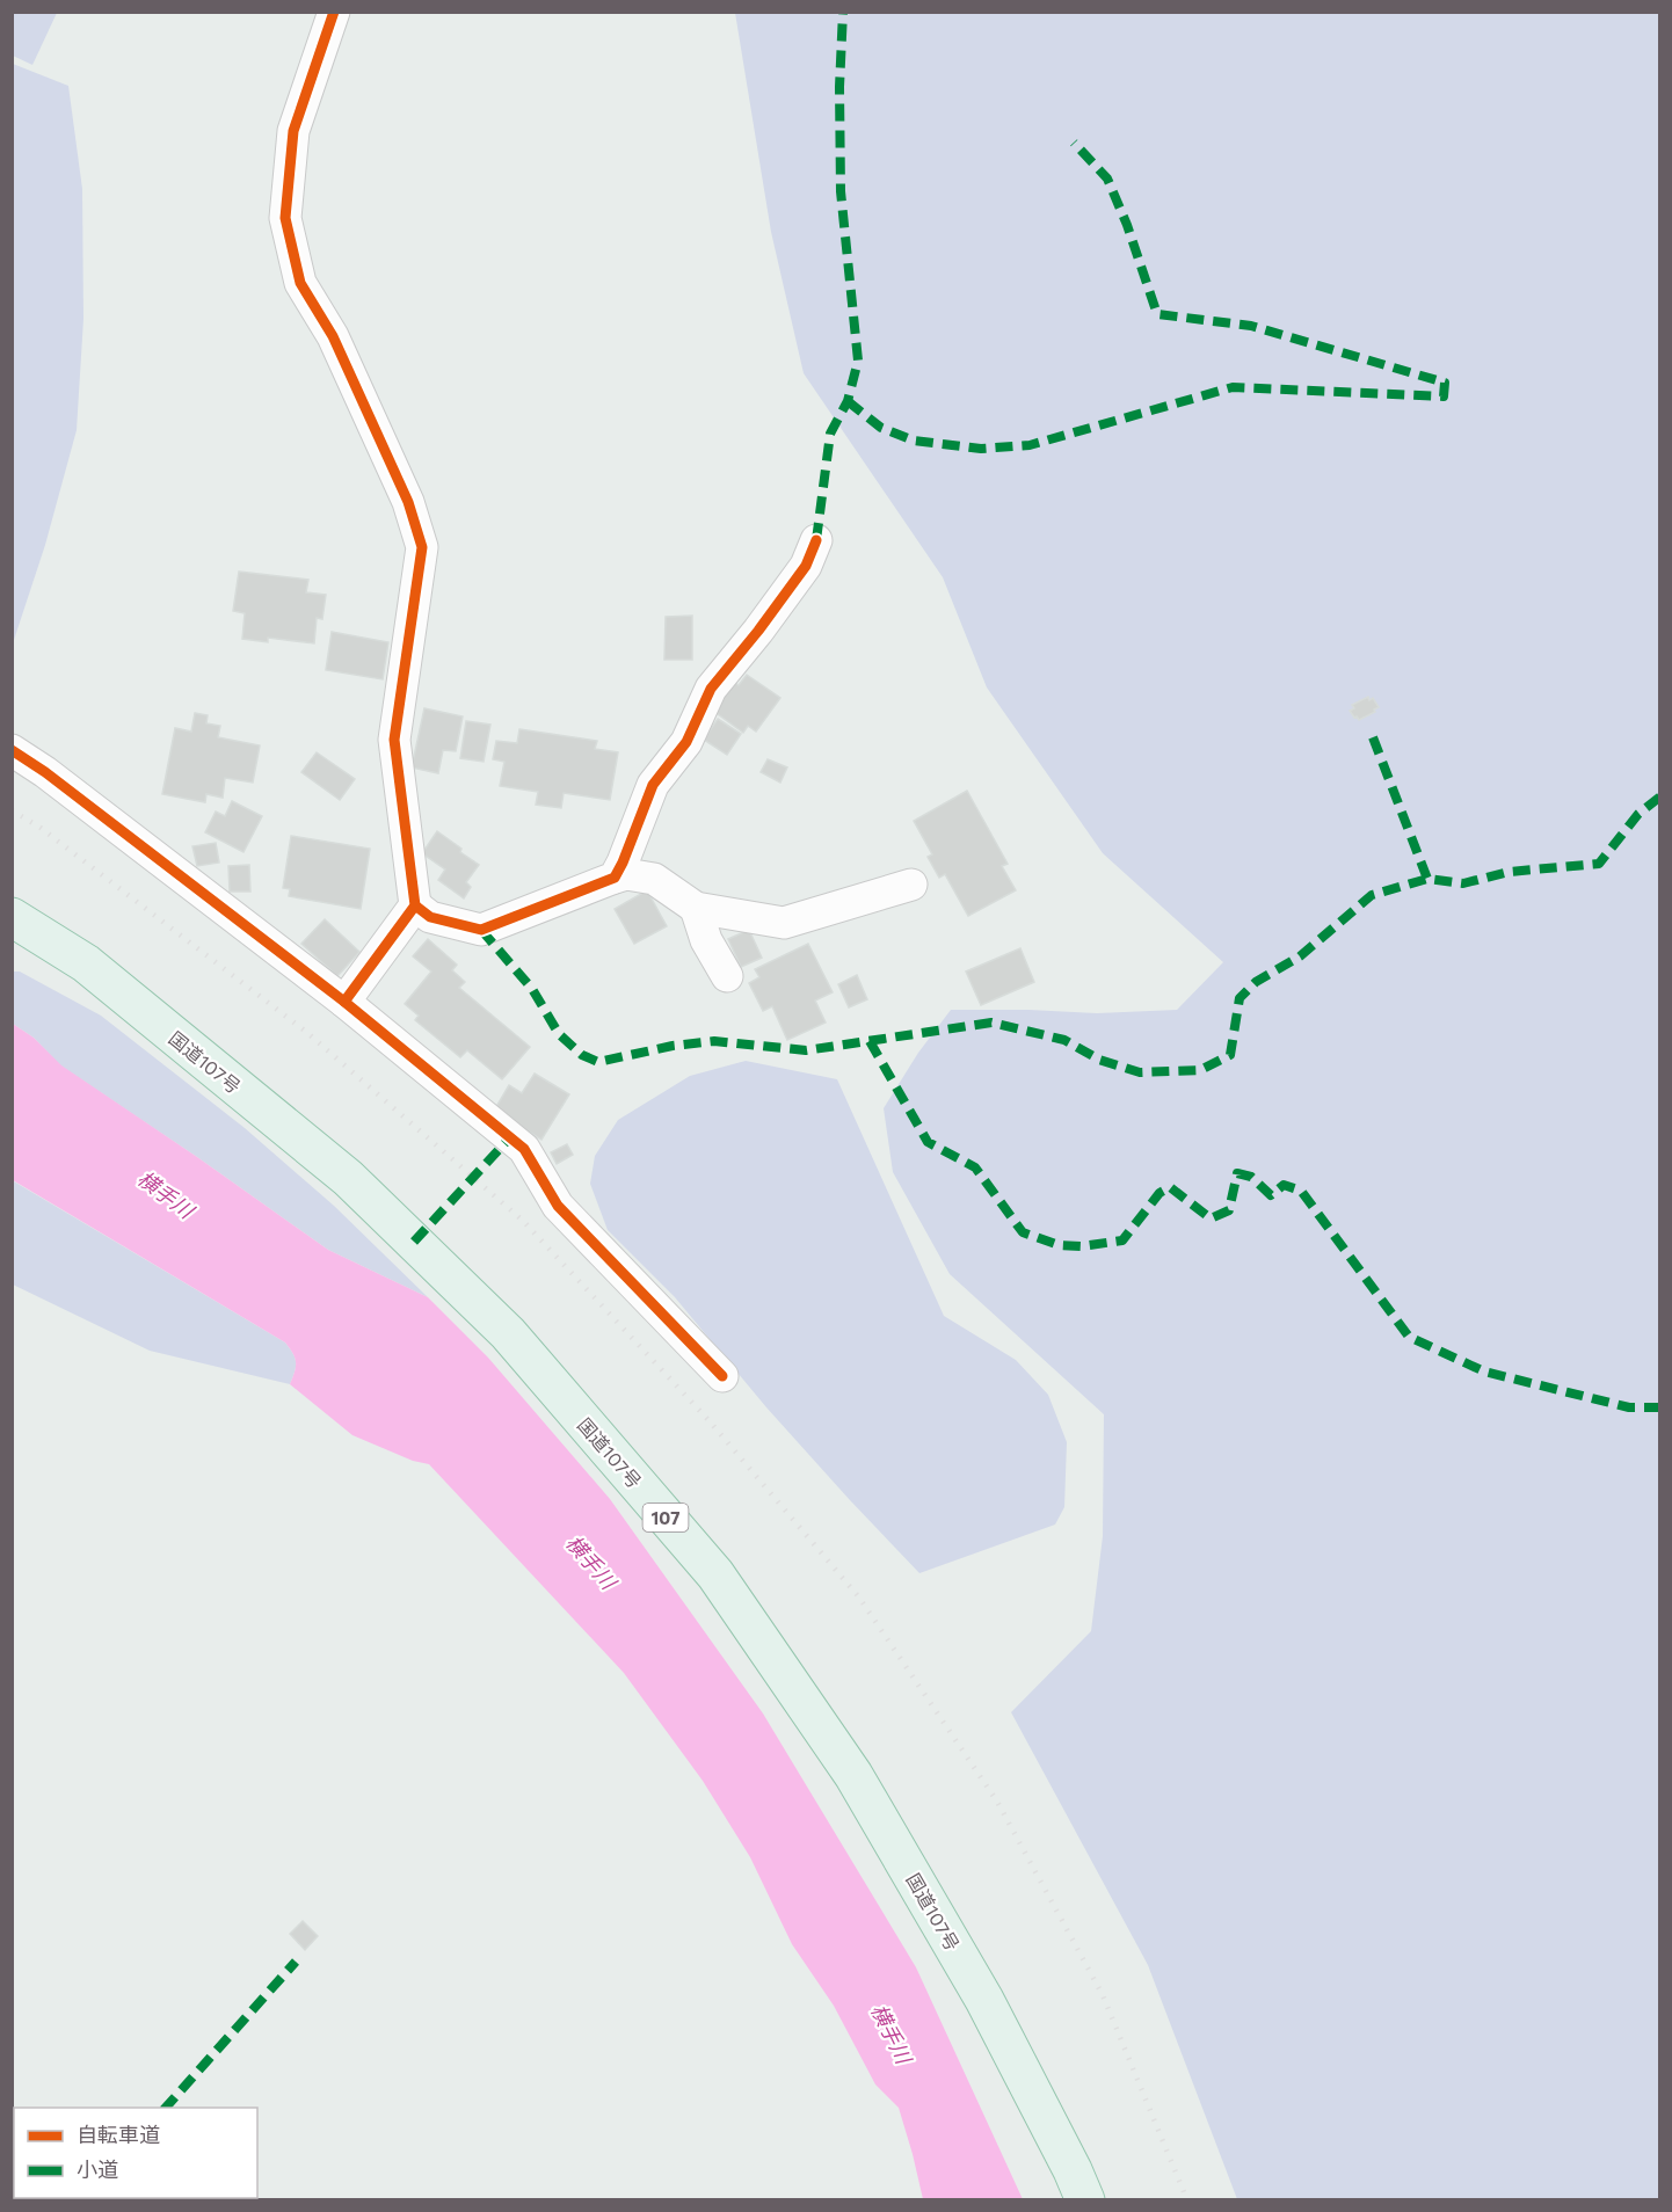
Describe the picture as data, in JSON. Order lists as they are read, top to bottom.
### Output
{
  "streets": {
    "highway": ["国道107号", "107"]
  },
  "water": ["横手川"],
  "legend": ["自転車道", "小道"]
}
